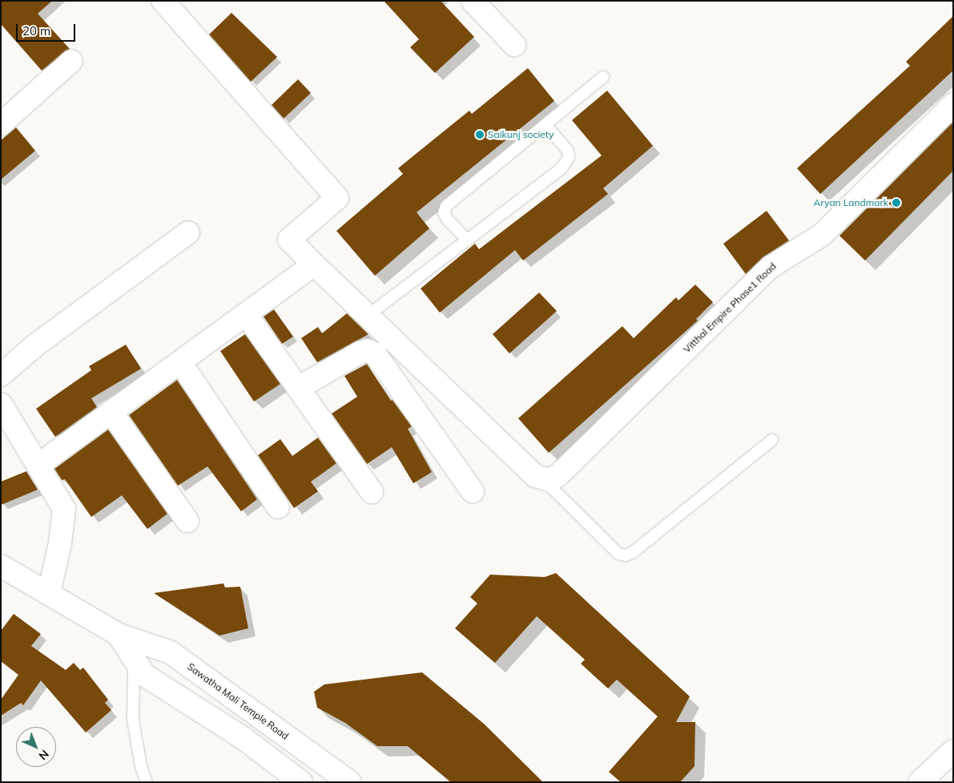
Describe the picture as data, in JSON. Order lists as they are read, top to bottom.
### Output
{
  "streets": {
    "street": ["Vitthal Empire Phase1 Road", "Sawatha Mali Temple Road"]
  },
  "places": ["Saikunj society", "Aryan Landmark"],
  "scale_bar": "20 m",
  "north": "bottom right"
}
